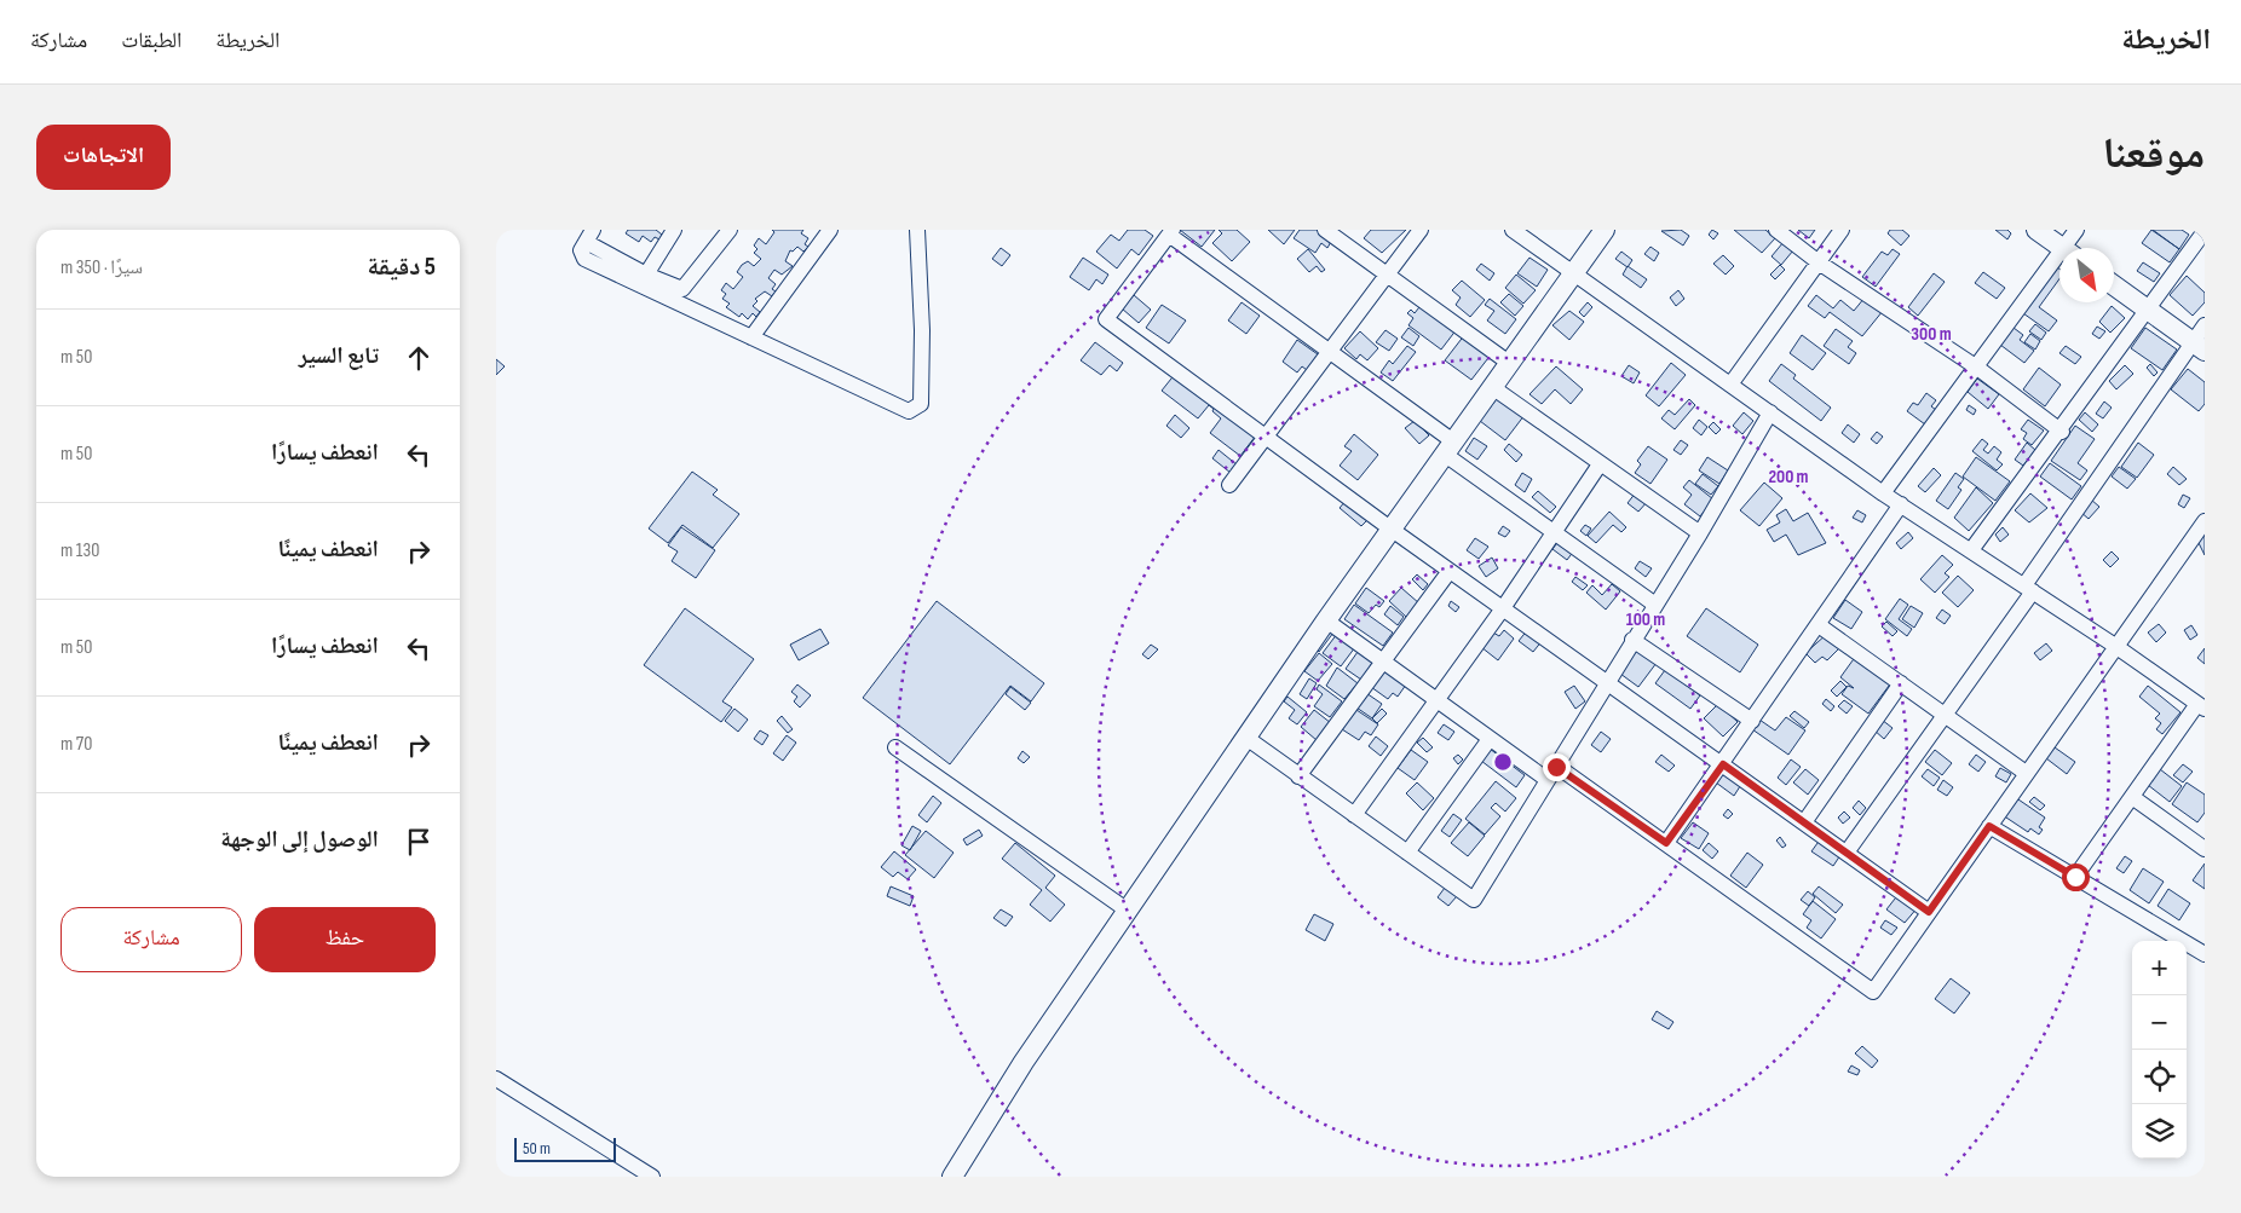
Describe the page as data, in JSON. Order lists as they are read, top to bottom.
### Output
{
  "scale_bar": "50 m",
  "north": "bottom right",
  "page": {
    "header": "الخريطة",
    "nav": ["الخريطة", "الطبقات", "مشاركة"],
    "title": "موقعنا",
    "buttons": [
      "الاتجاهات",
      ["حفظ", "مشاركة"]
    ],
    "heading": ["5 دقيقة", "سيرًا · 350 m"],
    "list": [
      ["تابع السير", "50 m"],
      ["انعطف يسارًا", "50 m"],
      ["انعطف يمينًا", "130 m"],
      ["انعطف يسارًا", "50 m"],
      ["انعطف يمينًا", "70 m"],
      "الوصول إلى الوجهة"
    ],
    "map_buttons": ["+", "−"],
    "scale": "50 m"
  },
  "rings": ["300 m", "200 m", "100 m"]
}
